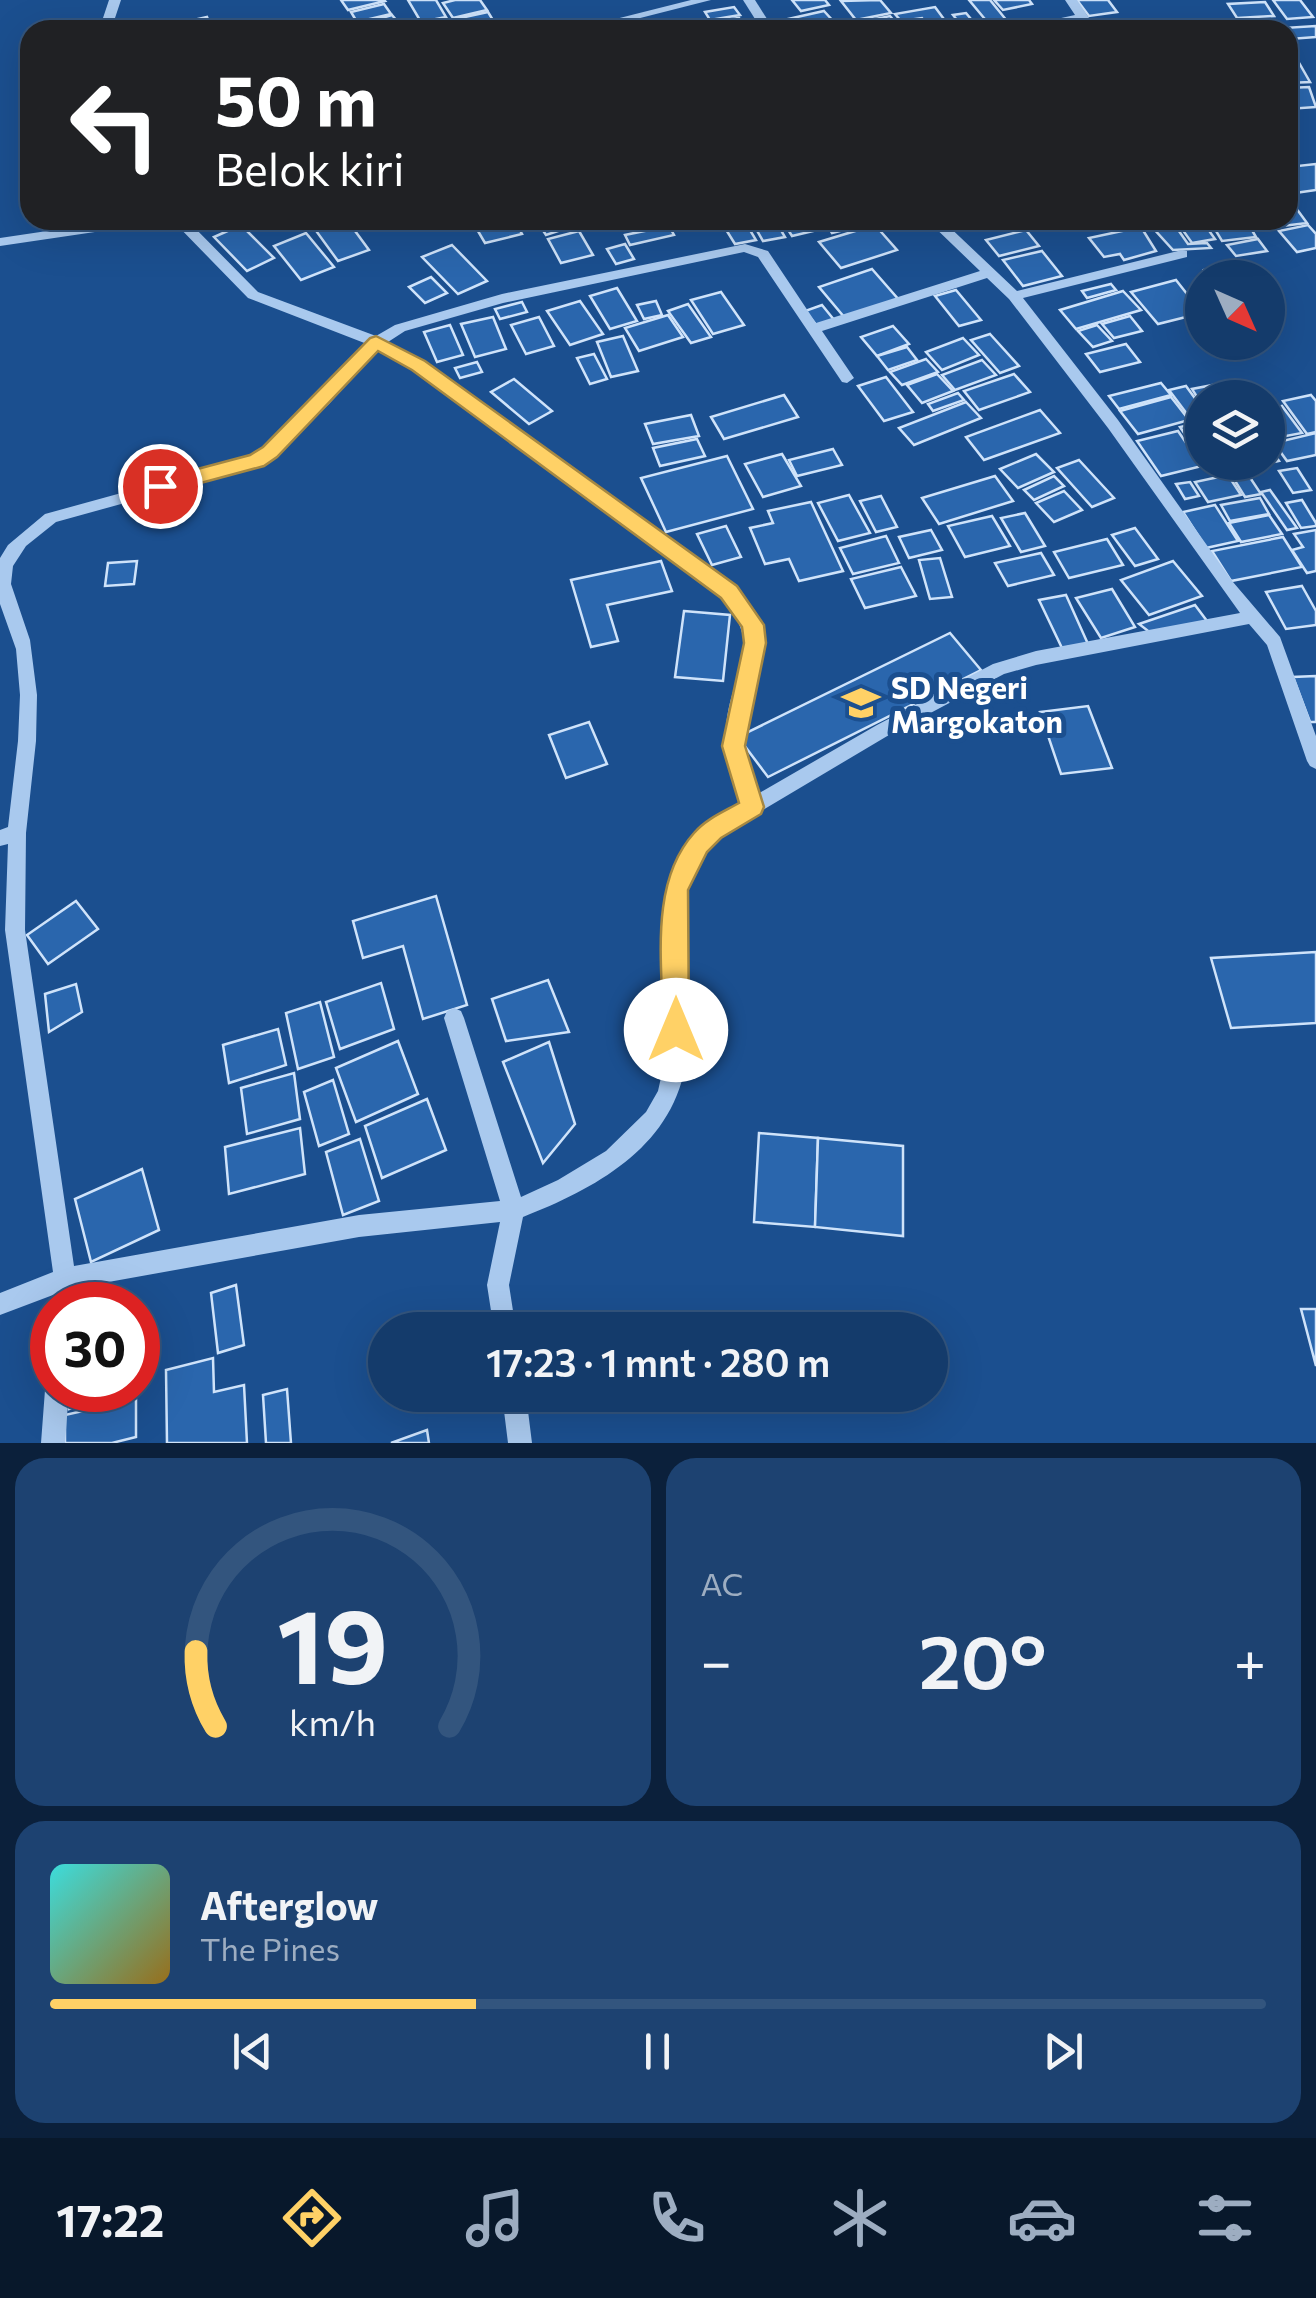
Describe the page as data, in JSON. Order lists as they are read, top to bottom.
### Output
{
  "places": {
    "school or university": ["SD Negeri Margokaton"]
  },
  "north": "bottom right",
  "page": {
    "turn": ["50 m", "Belok kiri"],
    "limit": "30",
    "trip": "17:23 · 1 mnt · 280 m",
    "tile": "AC",
    "heat": ["−", "20°", "+"],
    "song": ["Afterglow", "The Pines"],
    "tabs": "17:22",
    "gauge": ["19", "km/h"]
  }
}
